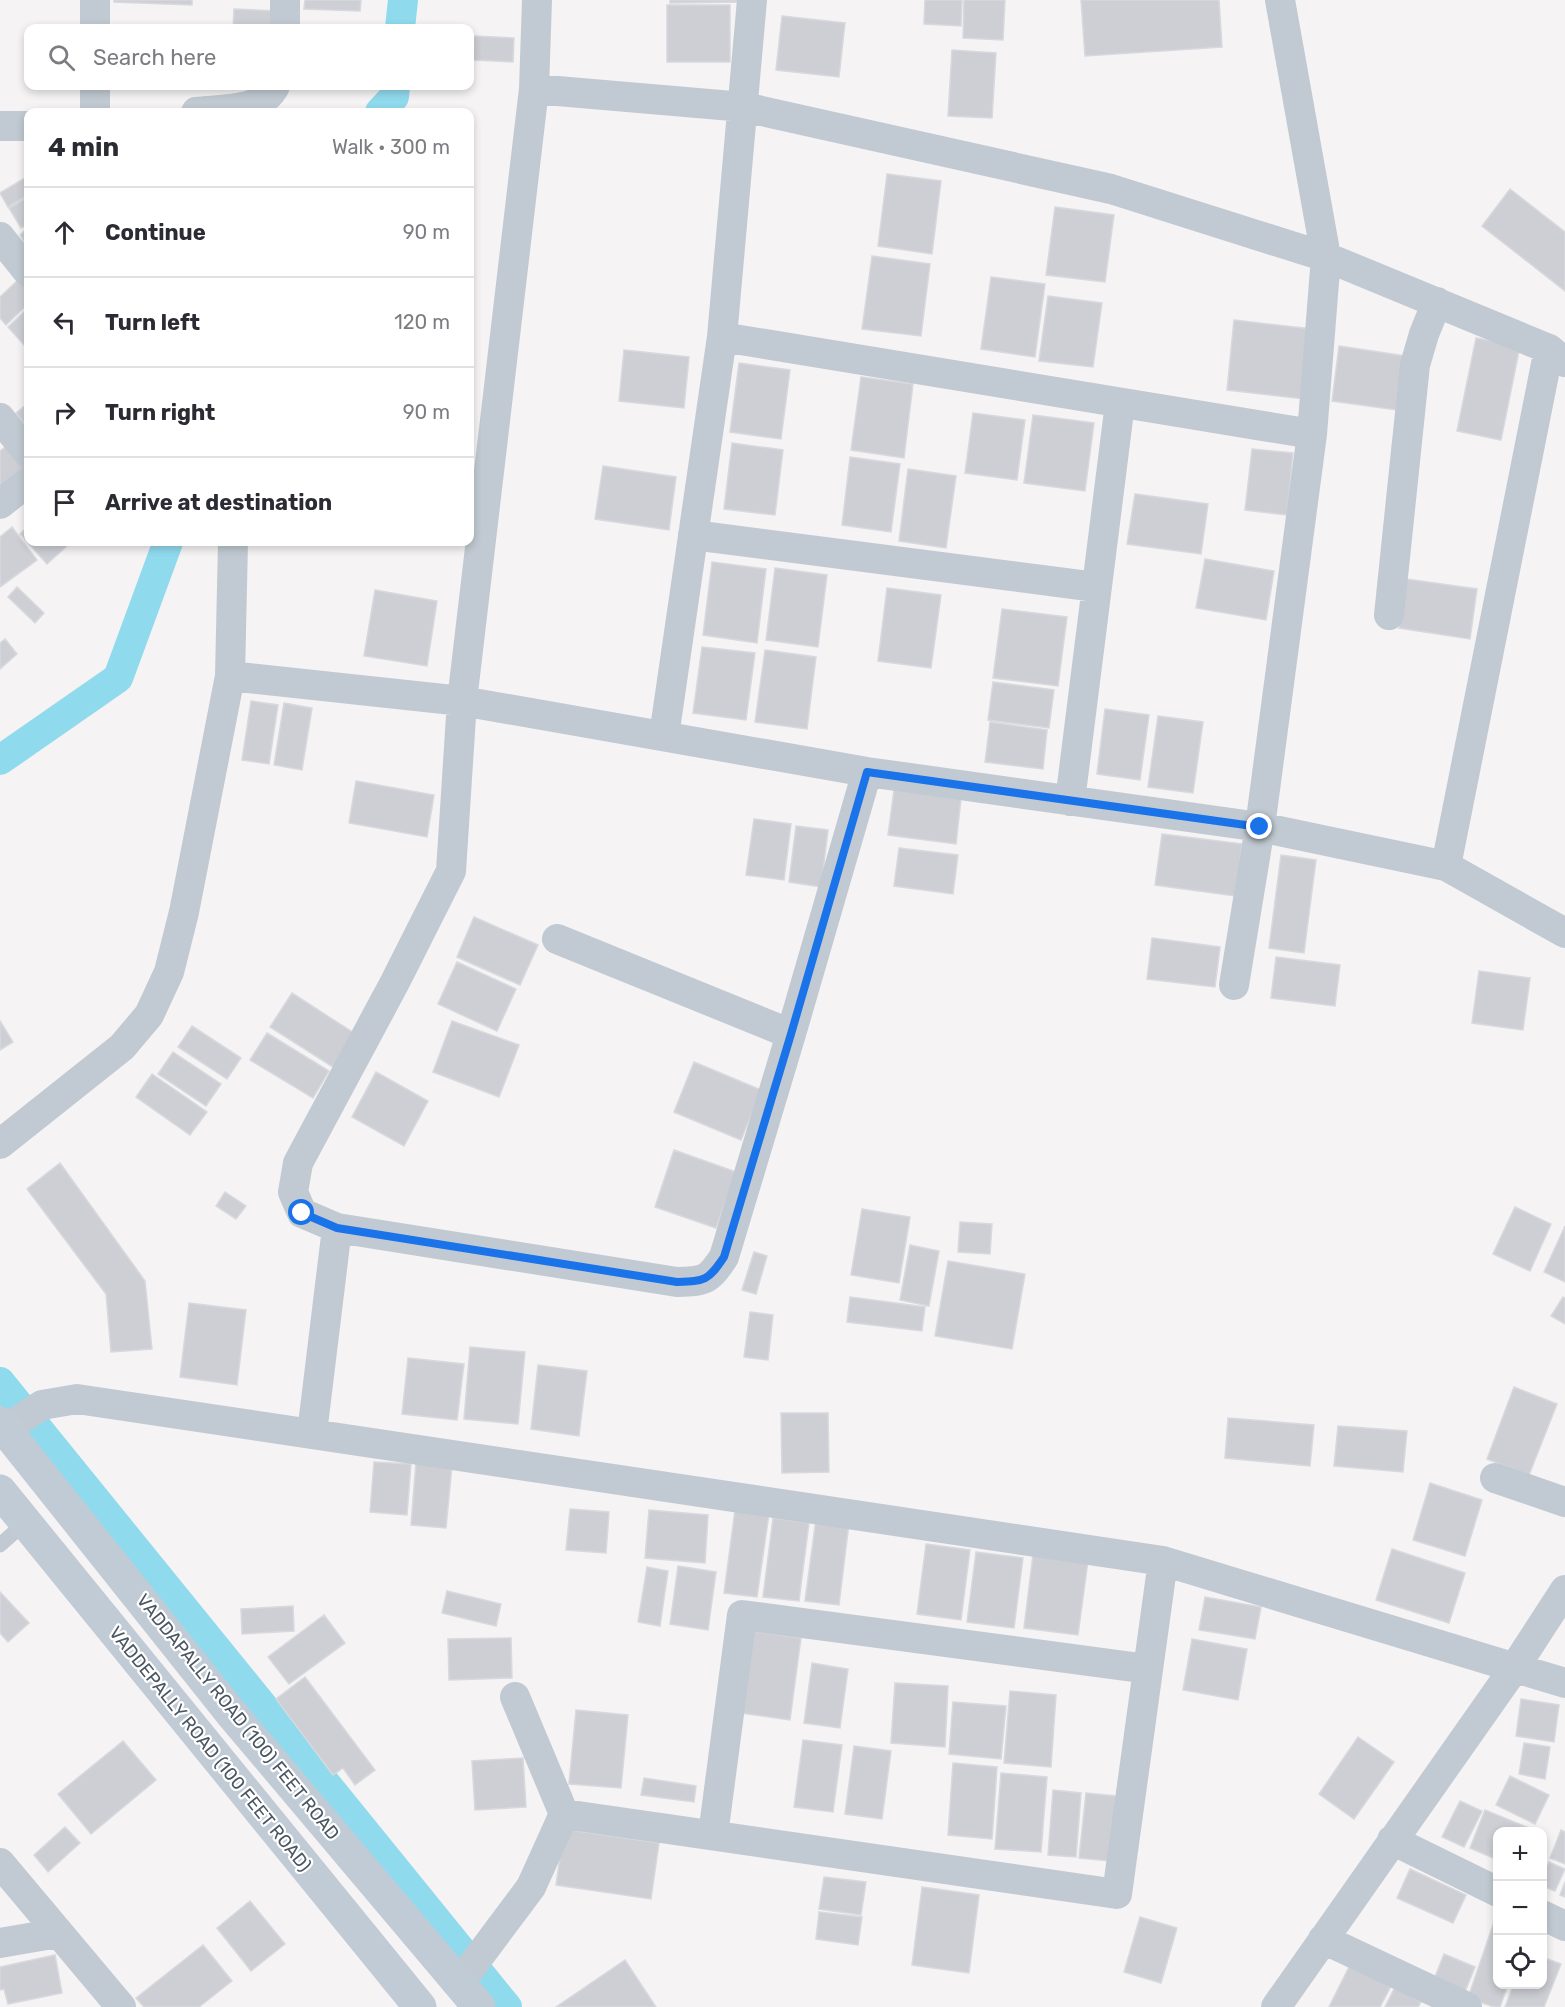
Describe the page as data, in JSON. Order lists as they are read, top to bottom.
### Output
{
  "streets": {
    "main road": ["VADDAPALLY ROAD (100) FEET ROAD", "VADDEPALLY ROAD (100 FEET ROAD)"]
  },
  "page": {
    "search": "Search here",
    "heading": ["4 min", "Walk · 300 m"],
    "list": [
      ["Continue", "90 m"],
      ["Turn left", "120 m"],
      ["Turn right", "90 m"],
      "Arrive at destination"
    ],
    "map_buttons": ["+", "−"]
  }
}
